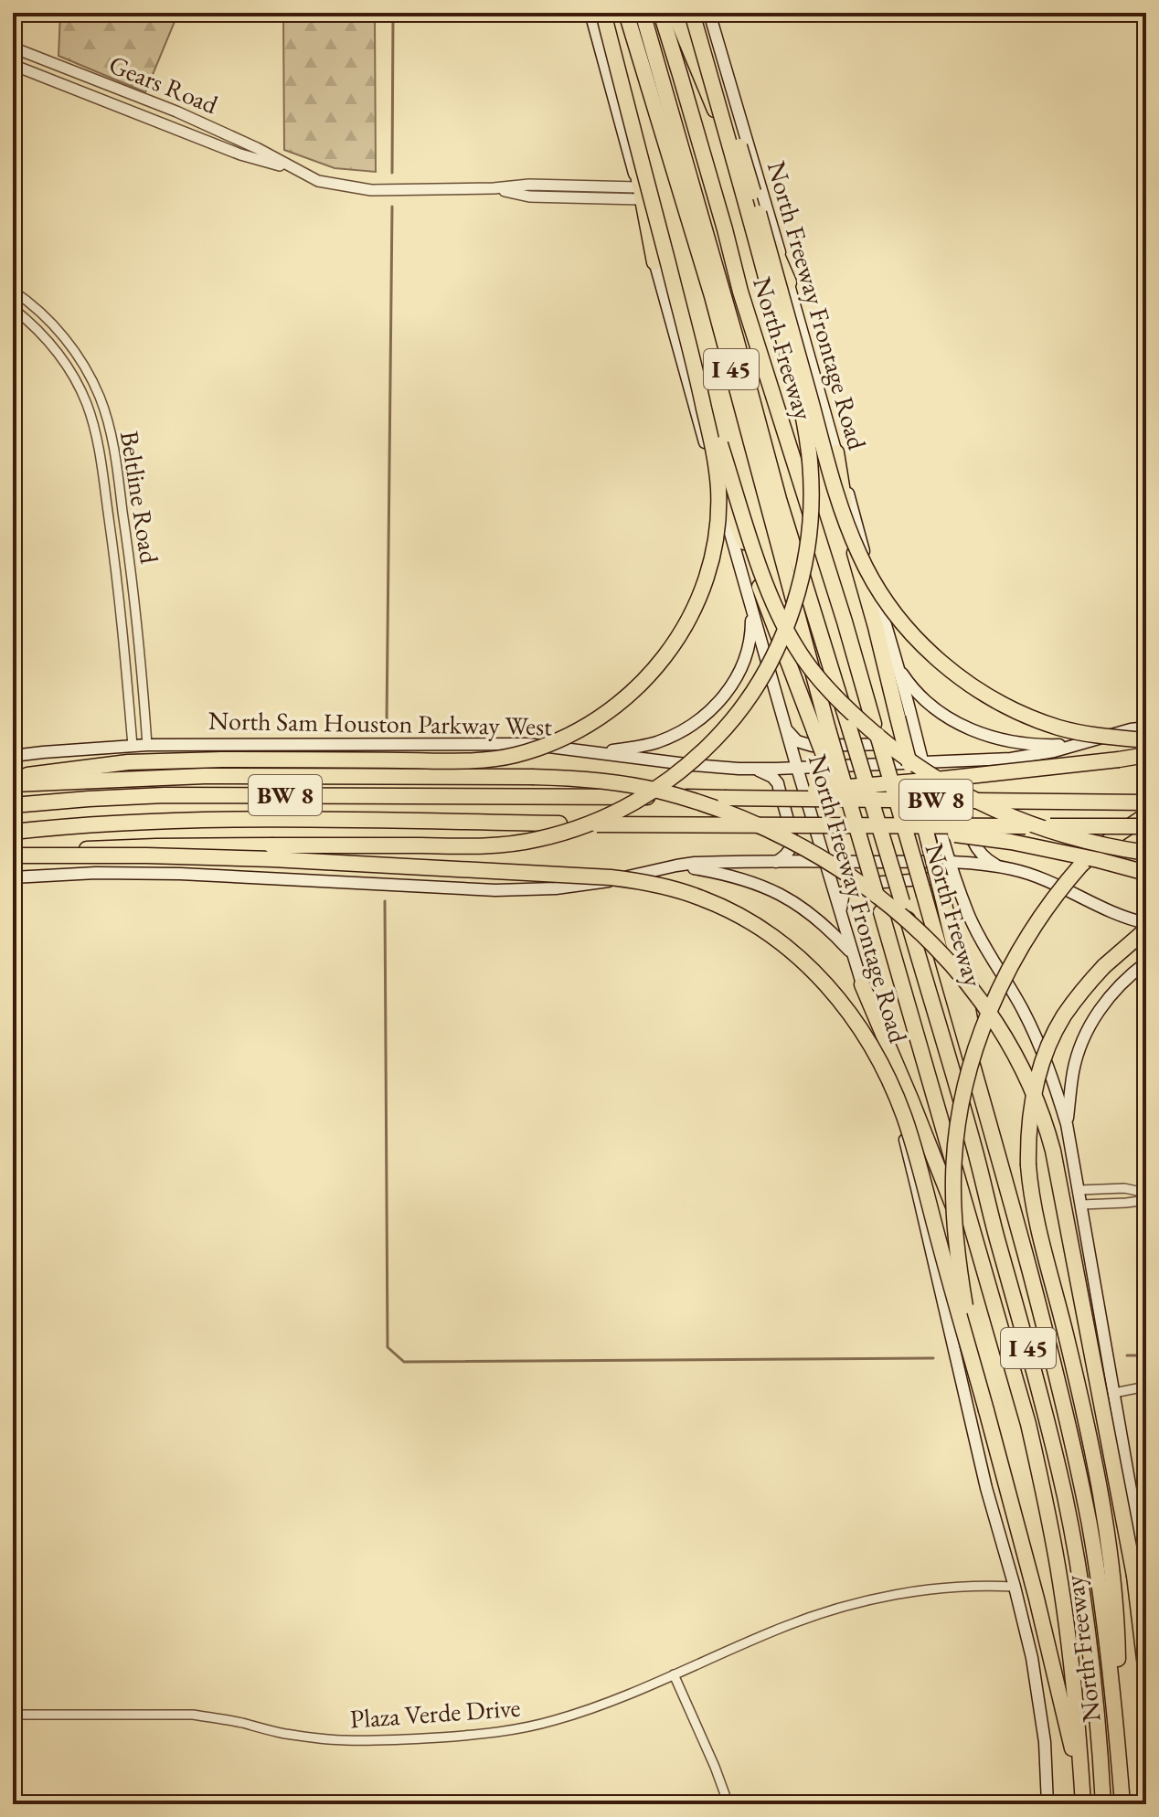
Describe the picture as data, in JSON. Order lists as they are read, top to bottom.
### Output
{
  "streets": {
    "highway": ["North Freeway", "I 45", "BW 8"],
    "main road": ["North Freeway Frontage Road", "North Sam Houston Parkway West"],
    "street": ["Gears Road", "Beltline Road", "Plaza Verde Drive"]
  },
  "crossings": [
    ["Gears Road", "North Freeway Frontage Road"],
    ["North Freeway Frontage Road", "North Sam Houston Parkway West"],
    ["North Freeway Frontage Road", "Plaza Verde Drive"],
    ["Beltline Road", "North Sam Houston Parkway West"]
  ]
}
